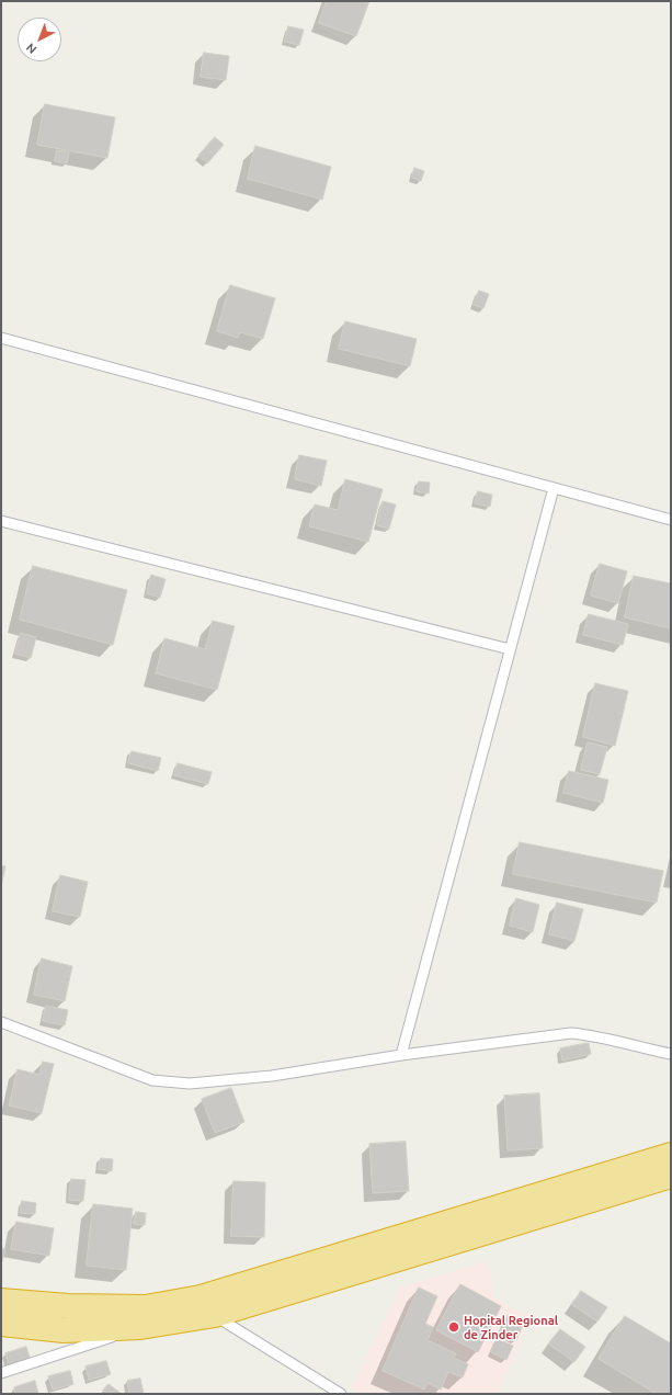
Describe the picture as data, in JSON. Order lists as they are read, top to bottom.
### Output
{
  "places": ["Hopital Regional de Zinder"],
  "north": "bottom left"
}
